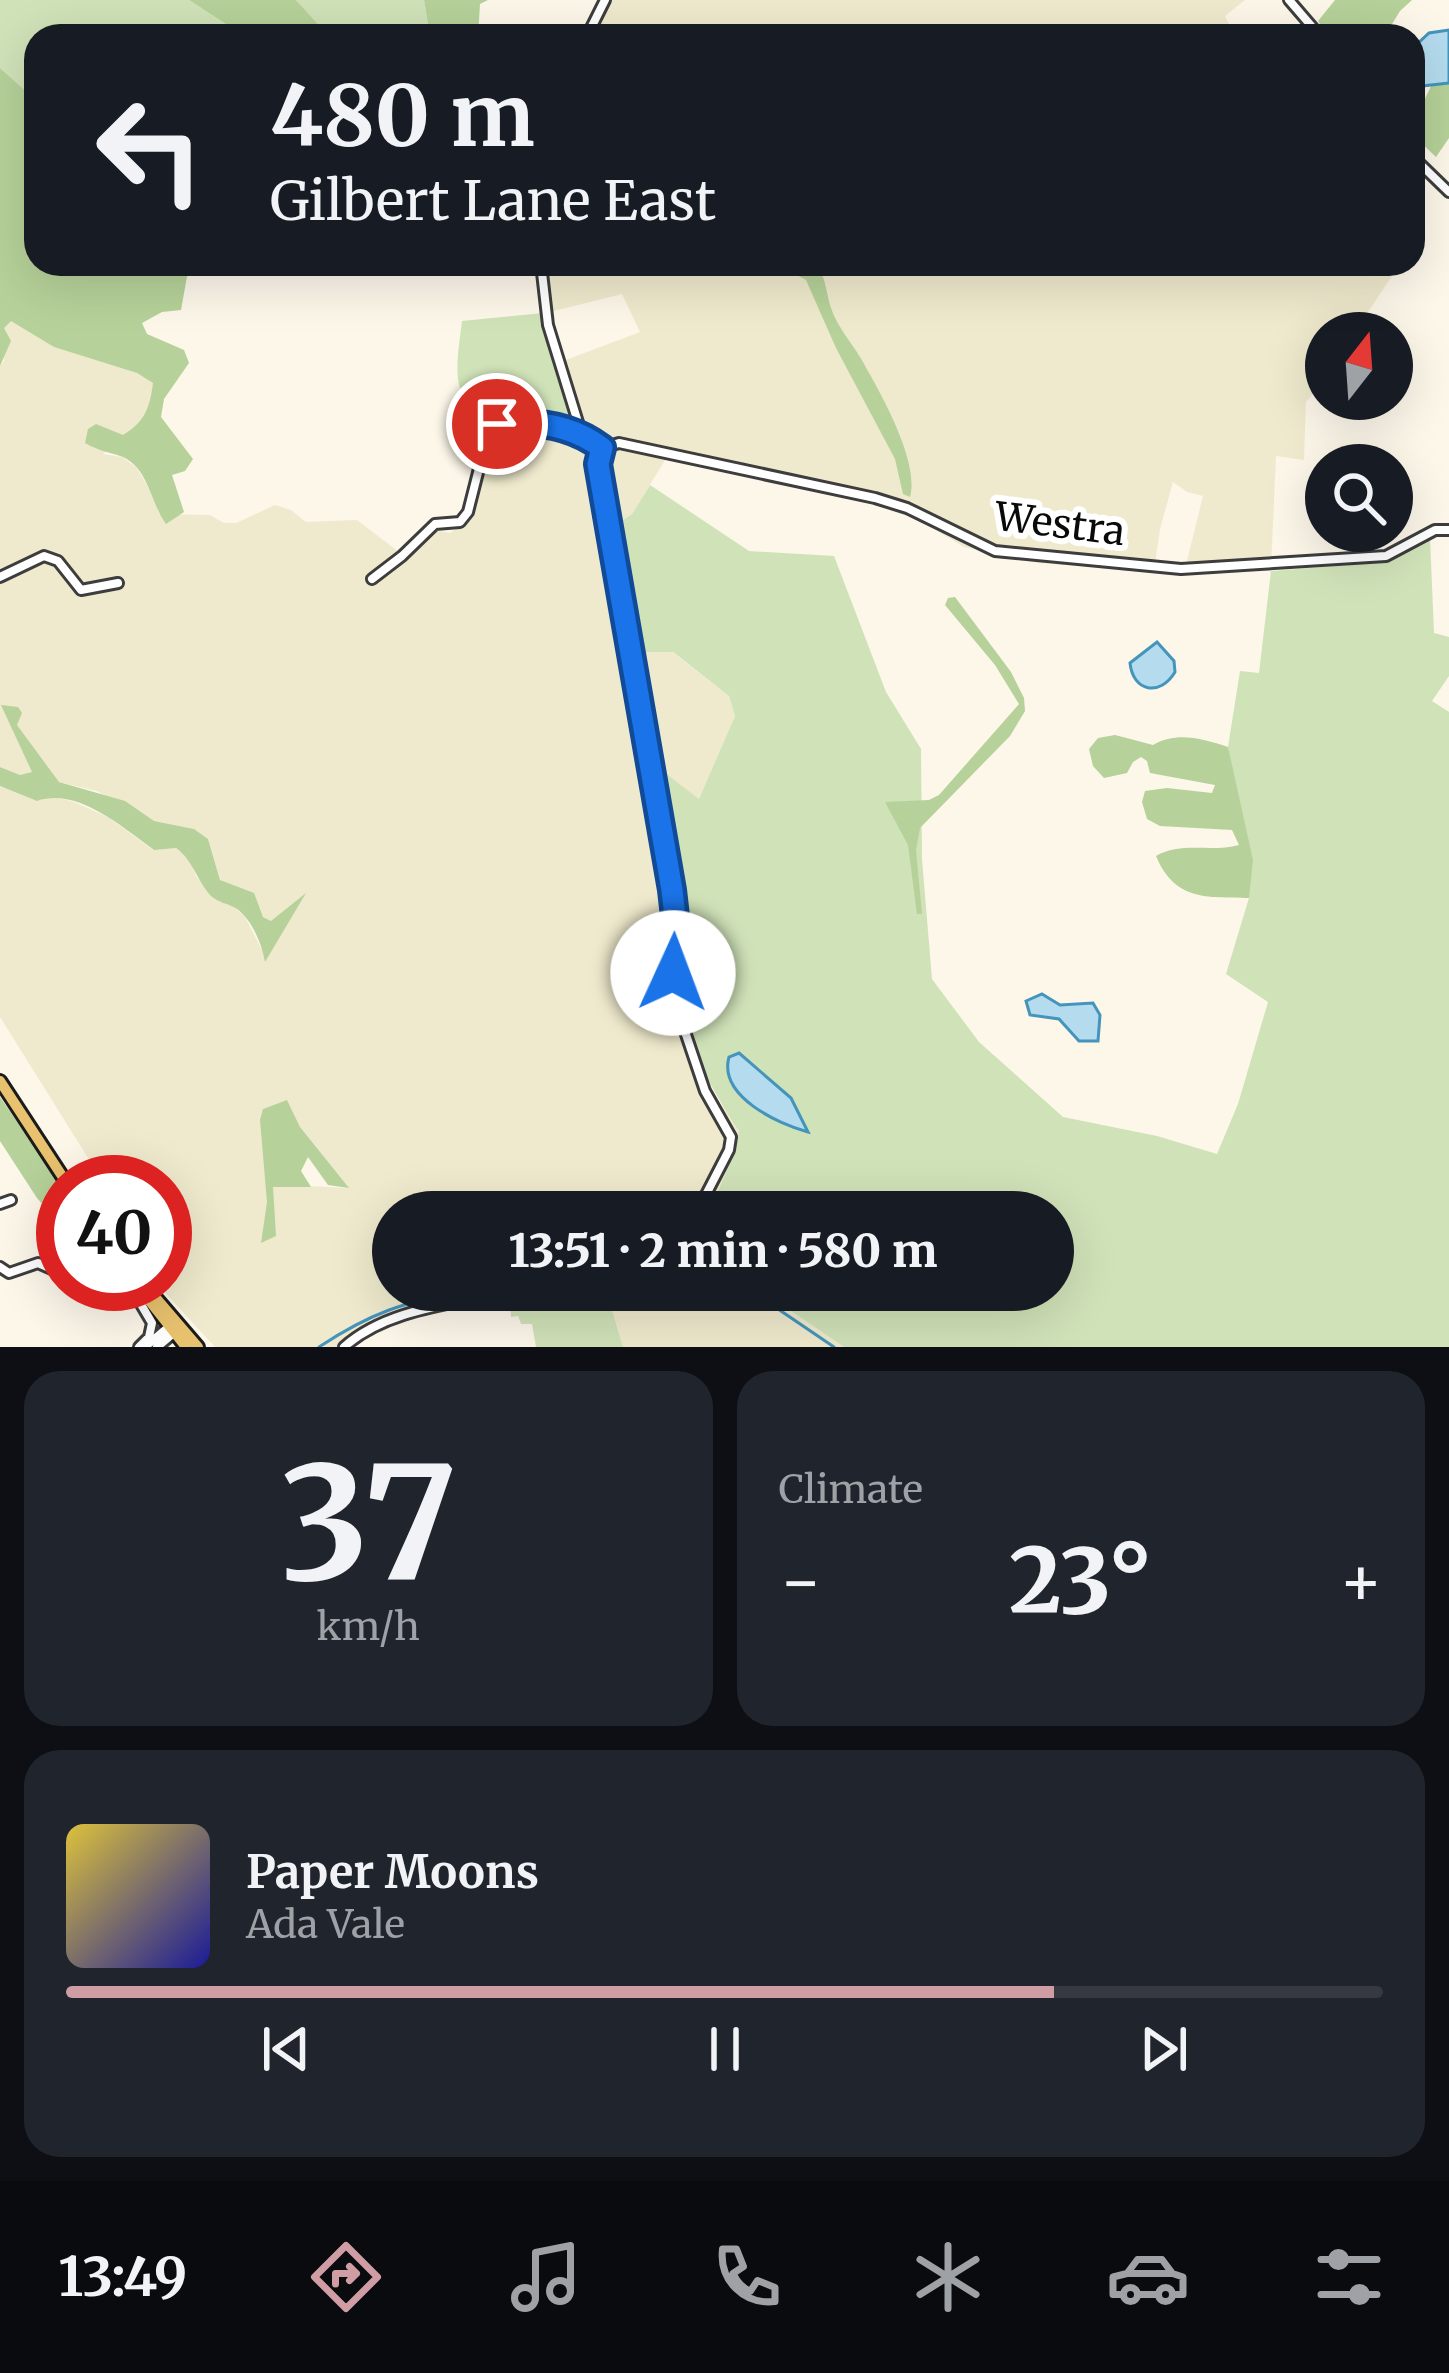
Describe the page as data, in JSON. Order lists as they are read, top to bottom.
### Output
{
  "streets": {
    "street": ["Westra"]
  },
  "north": "top",
  "page": {
    "turn": ["480 m", "Gilbert Lane East"],
    "limit": "40",
    "trip": "13:51 · 2 min · 580 m",
    "tile": [
      ["37", "km/h"],
      "Climate"
    ],
    "heat": ["−", "23°", "+"],
    "song": ["Paper Moons", "Ada Vale"],
    "tabs": "13:49"
  }
}
